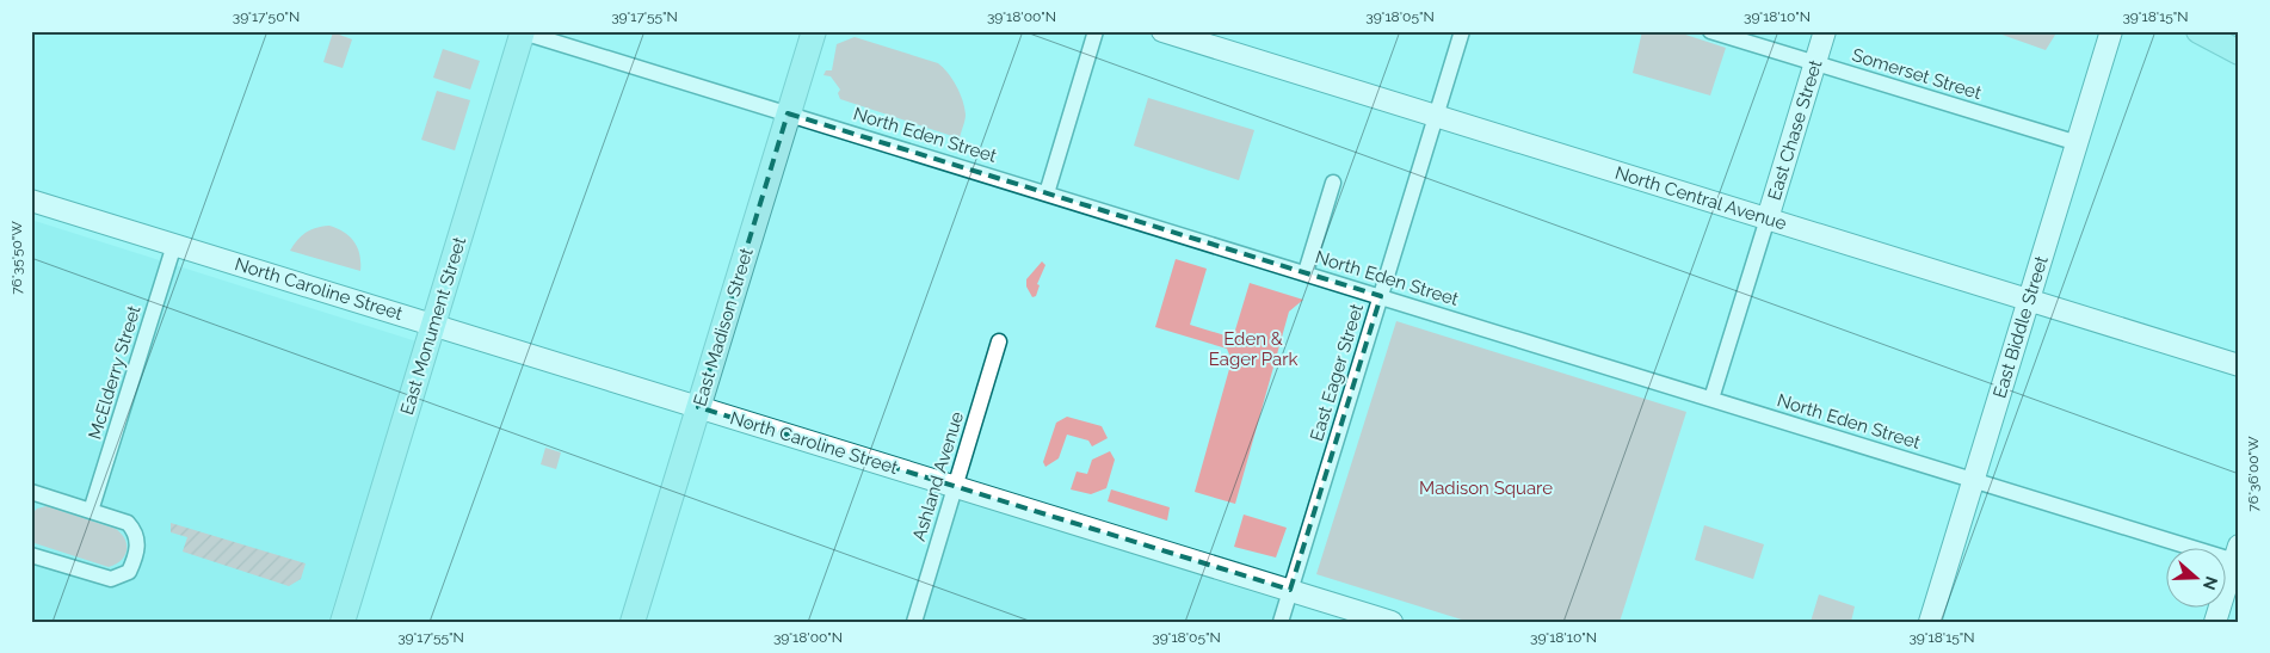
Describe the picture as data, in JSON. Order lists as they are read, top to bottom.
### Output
{
  "streets": {
    "main road": ["East Monument Street", "East Madison Street"],
    "street": [
      "Somerset Street",
      "East Chase Street",
      "North Eden Street",
      "North Central Avenue",
      "North Caroline Street",
      "East Biddle Street",
      "McElderry Street",
      "East Eager Street",
      "Ashland Avenue"
    ]
  },
  "crossings": [
    ["Somerset Street", "East Chase Street"],
    ["Somerset Street", "East Biddle Street"],
    ["East Chase Street", "North Eden Street"],
    ["East Chase Street", "North Central Avenue"],
    ["North Eden Street", "East Monument Street"],
    ["North Eden Street", "East Madison Street"],
    ["North Eden Street", "East Biddle Street"],
    ["North Eden Street", "East Eager Street"],
    ["North Central Avenue", "East Biddle Street"],
    ["North Central Avenue", "East Eager Street"],
    ["North Caroline Street", "East Monument Street"],
    ["North Caroline Street", "East Madison Street"],
    ["North Caroline Street", "McElderry Street"],
    ["North Caroline Street", "East Eager Street"],
    ["North Caroline Street", "Ashland Avenue"]
  ],
  "parks": ["Eden & Eager Park", "Madison Square"],
  "north": "right",
  "coordinates": [
    "39°17'50\"N",
    "39°17'55\"N",
    "39°18'00\"N",
    "39°18'05\"N",
    "39°18'10\"N",
    "39°18'15\"N",
    "76°35'50\"W",
    "76°36'00\"W"
  ]
}
